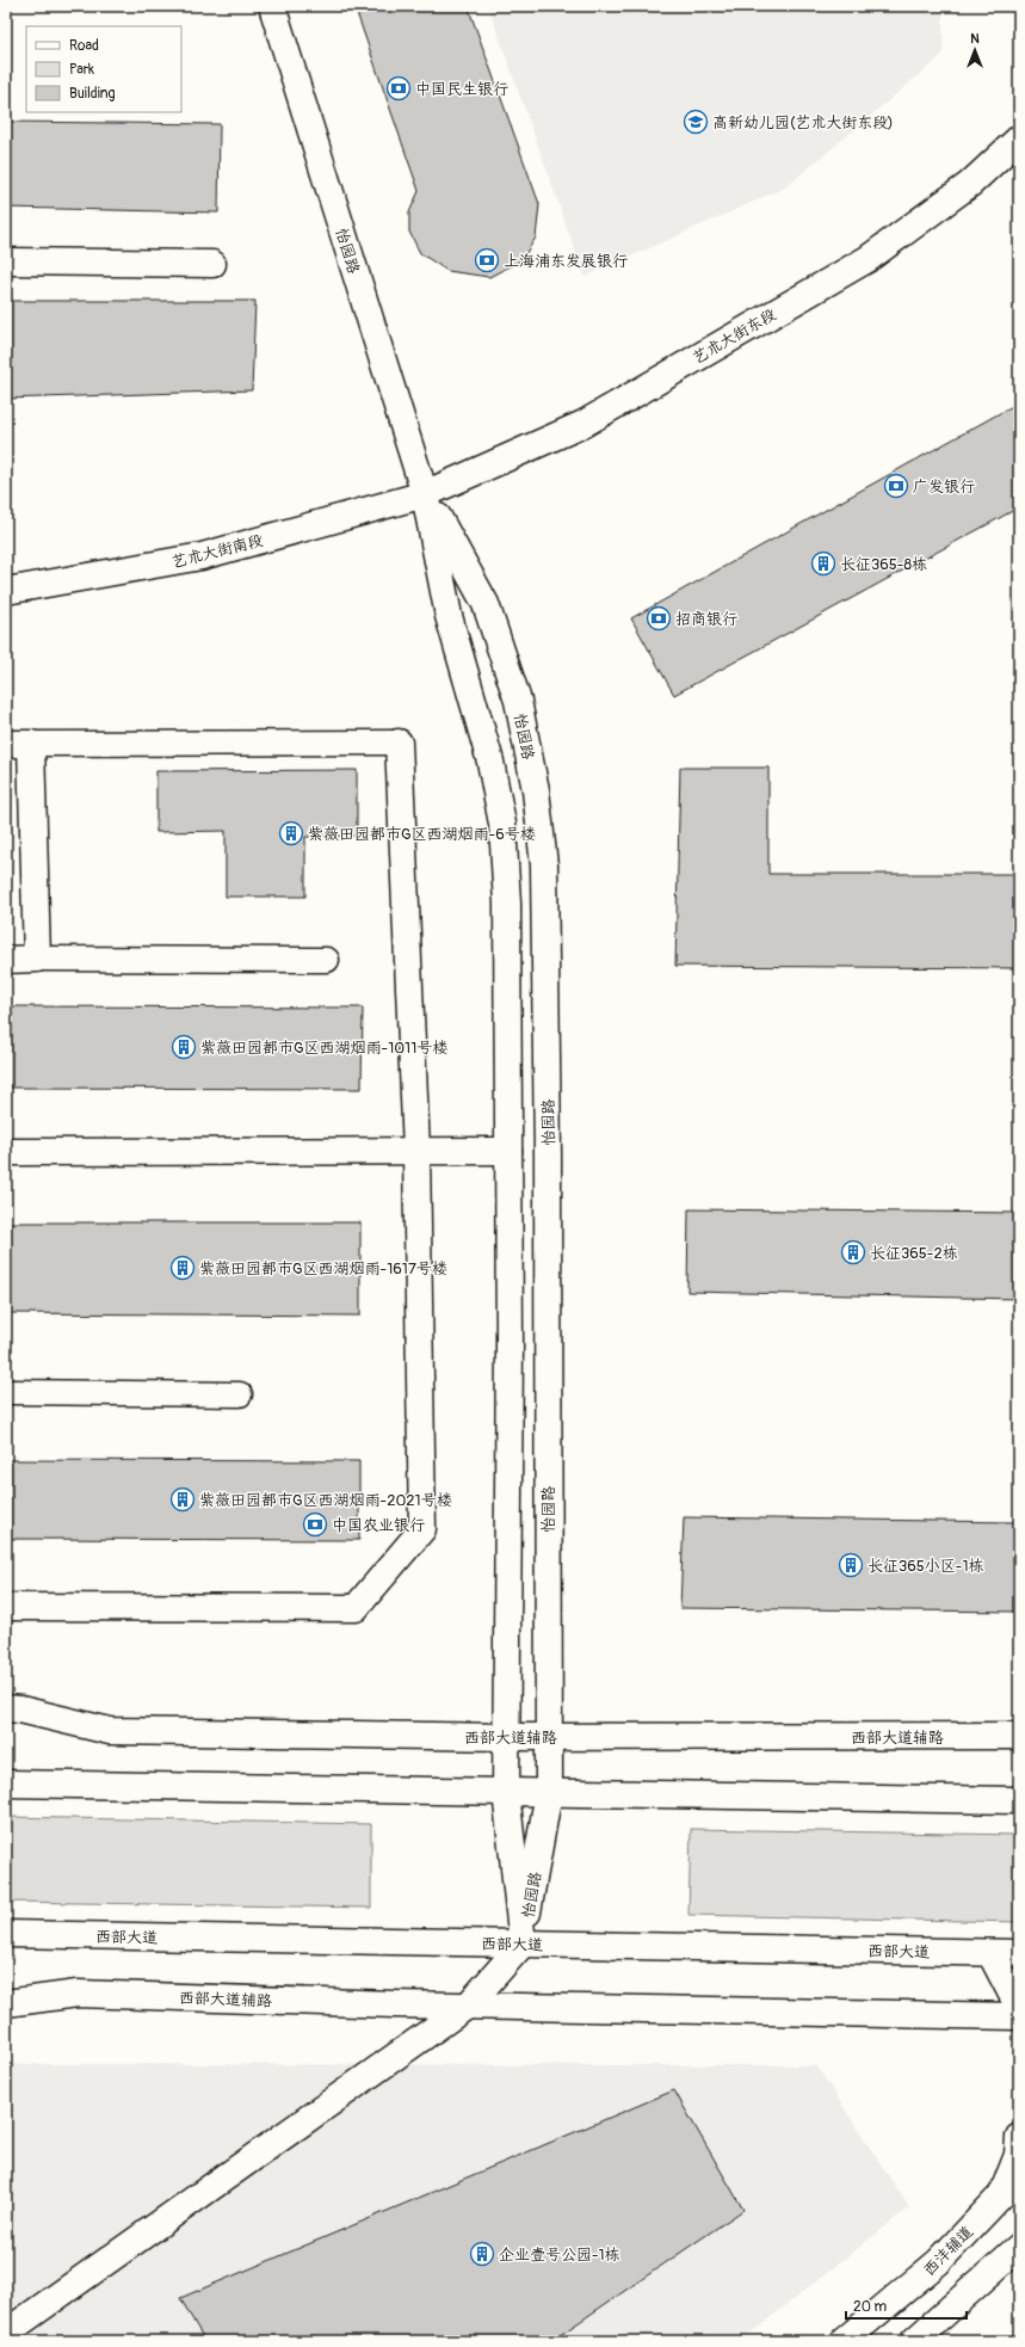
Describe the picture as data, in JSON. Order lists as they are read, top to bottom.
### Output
{
  "streets": {
    "street": [
      "怡园路",
      "艺术大街东段",
      "艺术大街南段",
      "西部大道辅路",
      "西部大道",
      "西沣辅道"
    ]
  },
  "crossings": [
    ["怡园路", "艺术大街东段"],
    ["怡园路", "艺术大街南段"],
    ["怡园路", "西部大道辅路"],
    ["怡园路", "西部大道"],
    ["艺术大街东段", "艺术大街南段"]
  ],
  "places": {
    "bank": [
      "中国民生银行",
      "上海浦东发展银行",
      "广发银行",
      "招商银行",
      "中国农业银行"
    ],
    "school or university": ["高新幼儿园(艺术大街东段)"],
    "building": [
      "长征365-8栋",
      "紫薇田园都市G区西湖烟雨-6号楼",
      "紫薇田园都市G区西湖烟雨-1011号楼",
      "长征365-2栋",
      "紫薇田园都市G区西湖烟雨-1617号楼",
      "紫薇田园都市G区西湖烟雨-2021号楼",
      "长征365小区-1栋",
      "企业壹号公园-1栋"
    ]
  },
  "legend": ["Road", "Park", "Building"],
  "scale_bar": "20 m",
  "north": "top"
}
